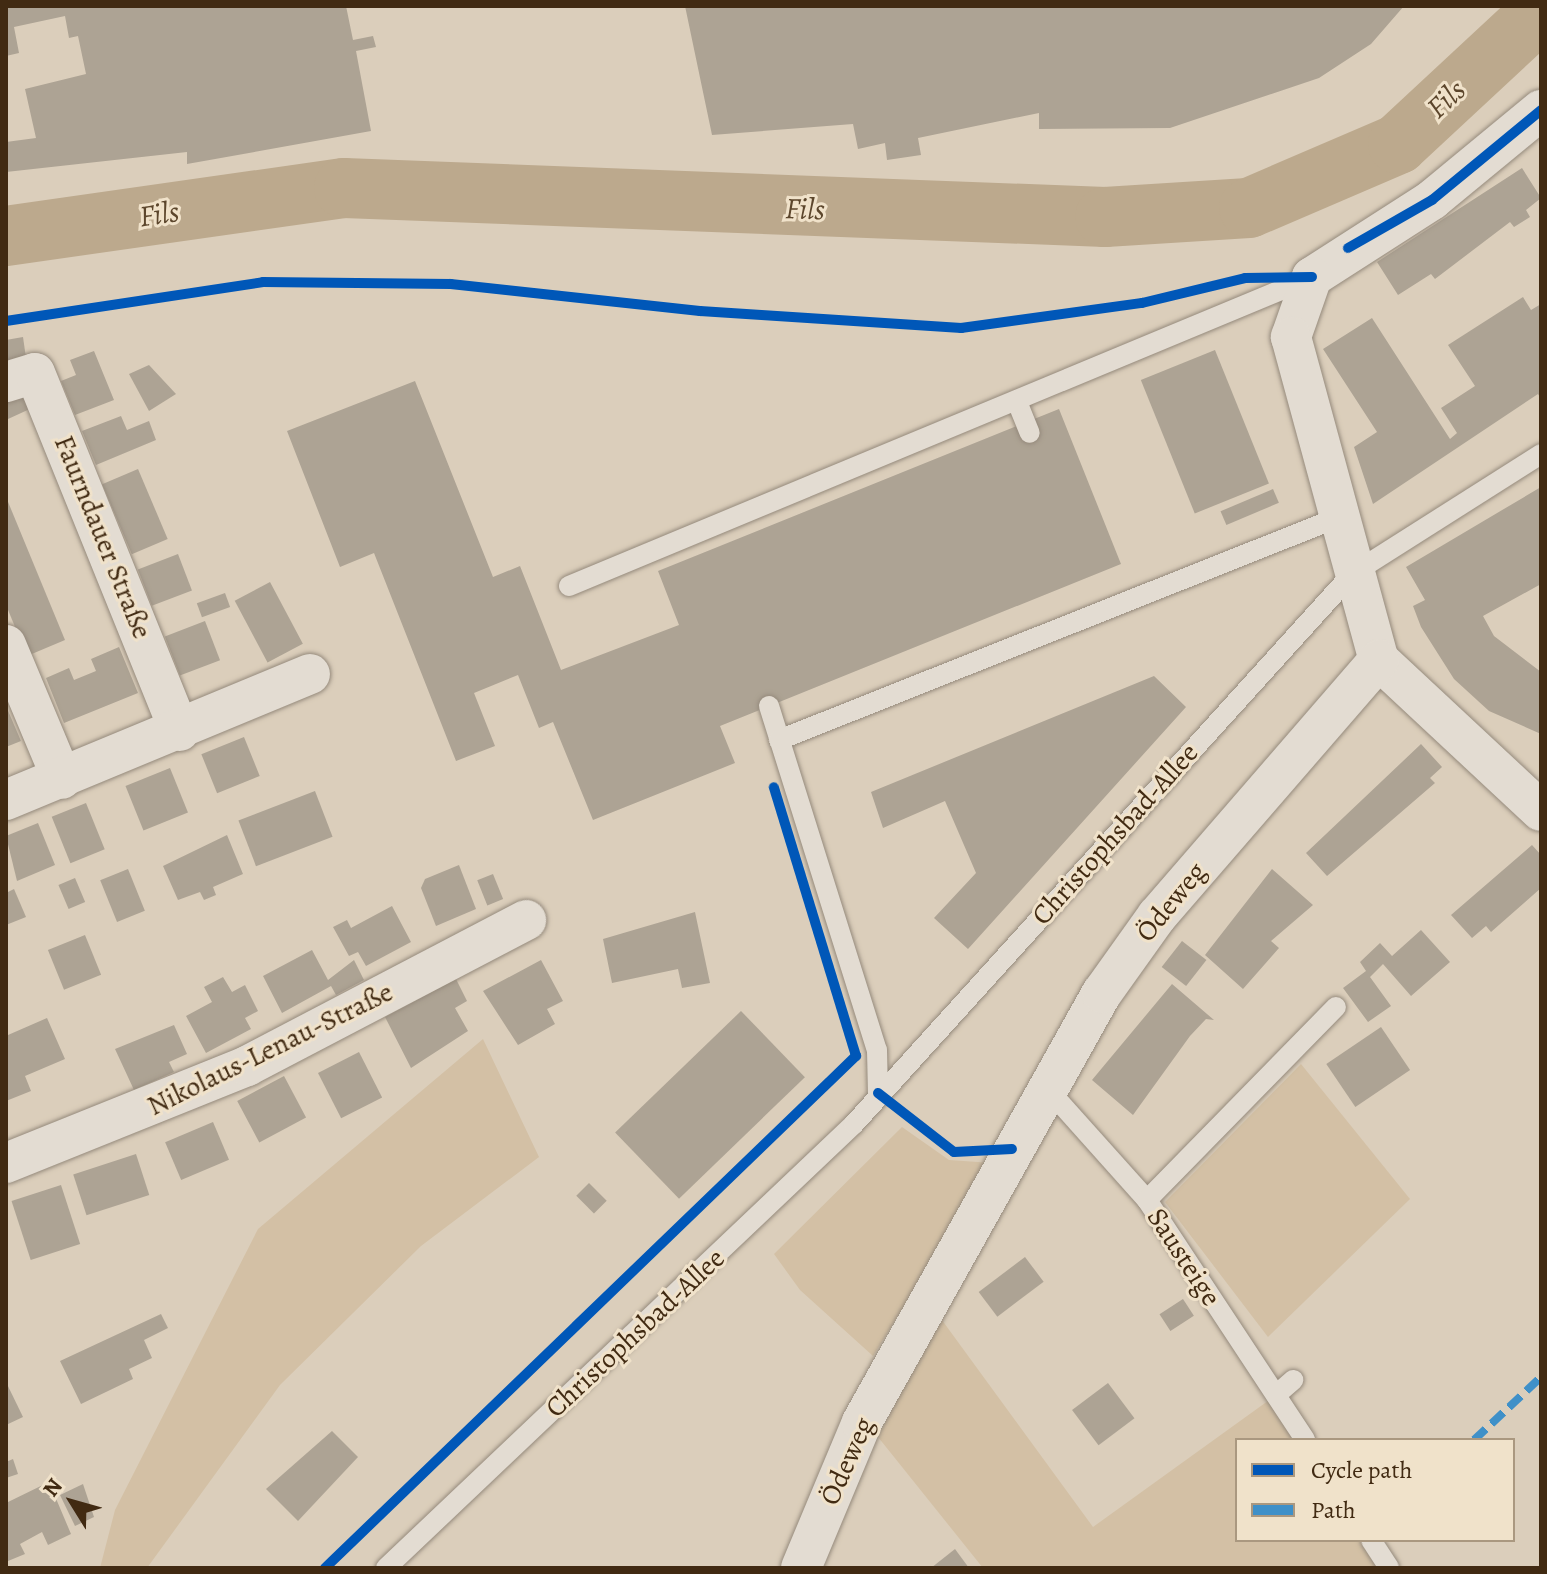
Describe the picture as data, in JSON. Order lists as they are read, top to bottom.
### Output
{
  "streets": {
    "street": ["Faurndauer Straße", "Ödeweg", "Nikolaus-Lenau-Straße"],
    "lane": ["Christophsbad-Allee", "Sausteige"]
  },
  "crossings": [
    ["Ödeweg", "Sausteige"]
  ],
  "water": ["Fils"],
  "legend": ["Cycle path", "Path"],
  "north": "top left"
}
